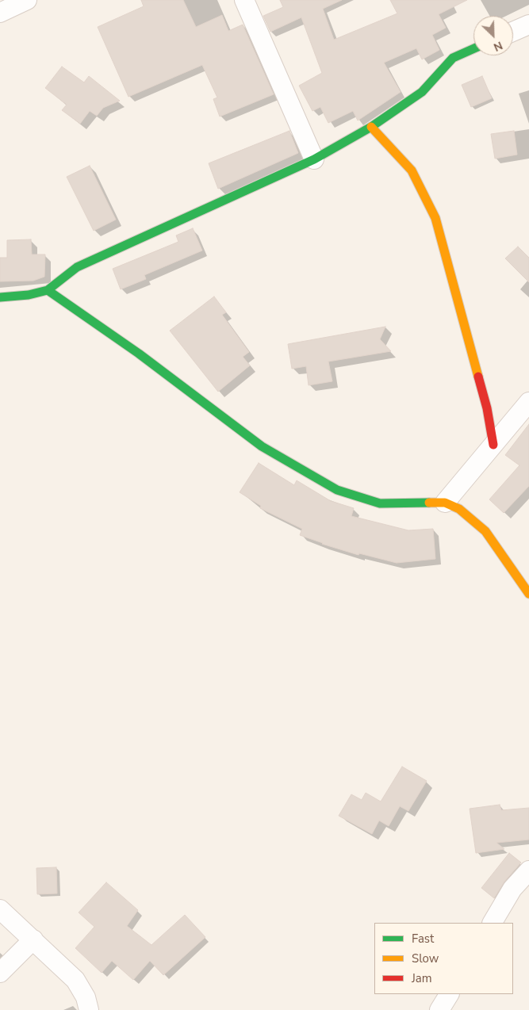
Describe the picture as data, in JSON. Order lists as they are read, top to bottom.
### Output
{
  "legend": ["Fast", "Slow", "Jam"],
  "north": "bottom right"
}
